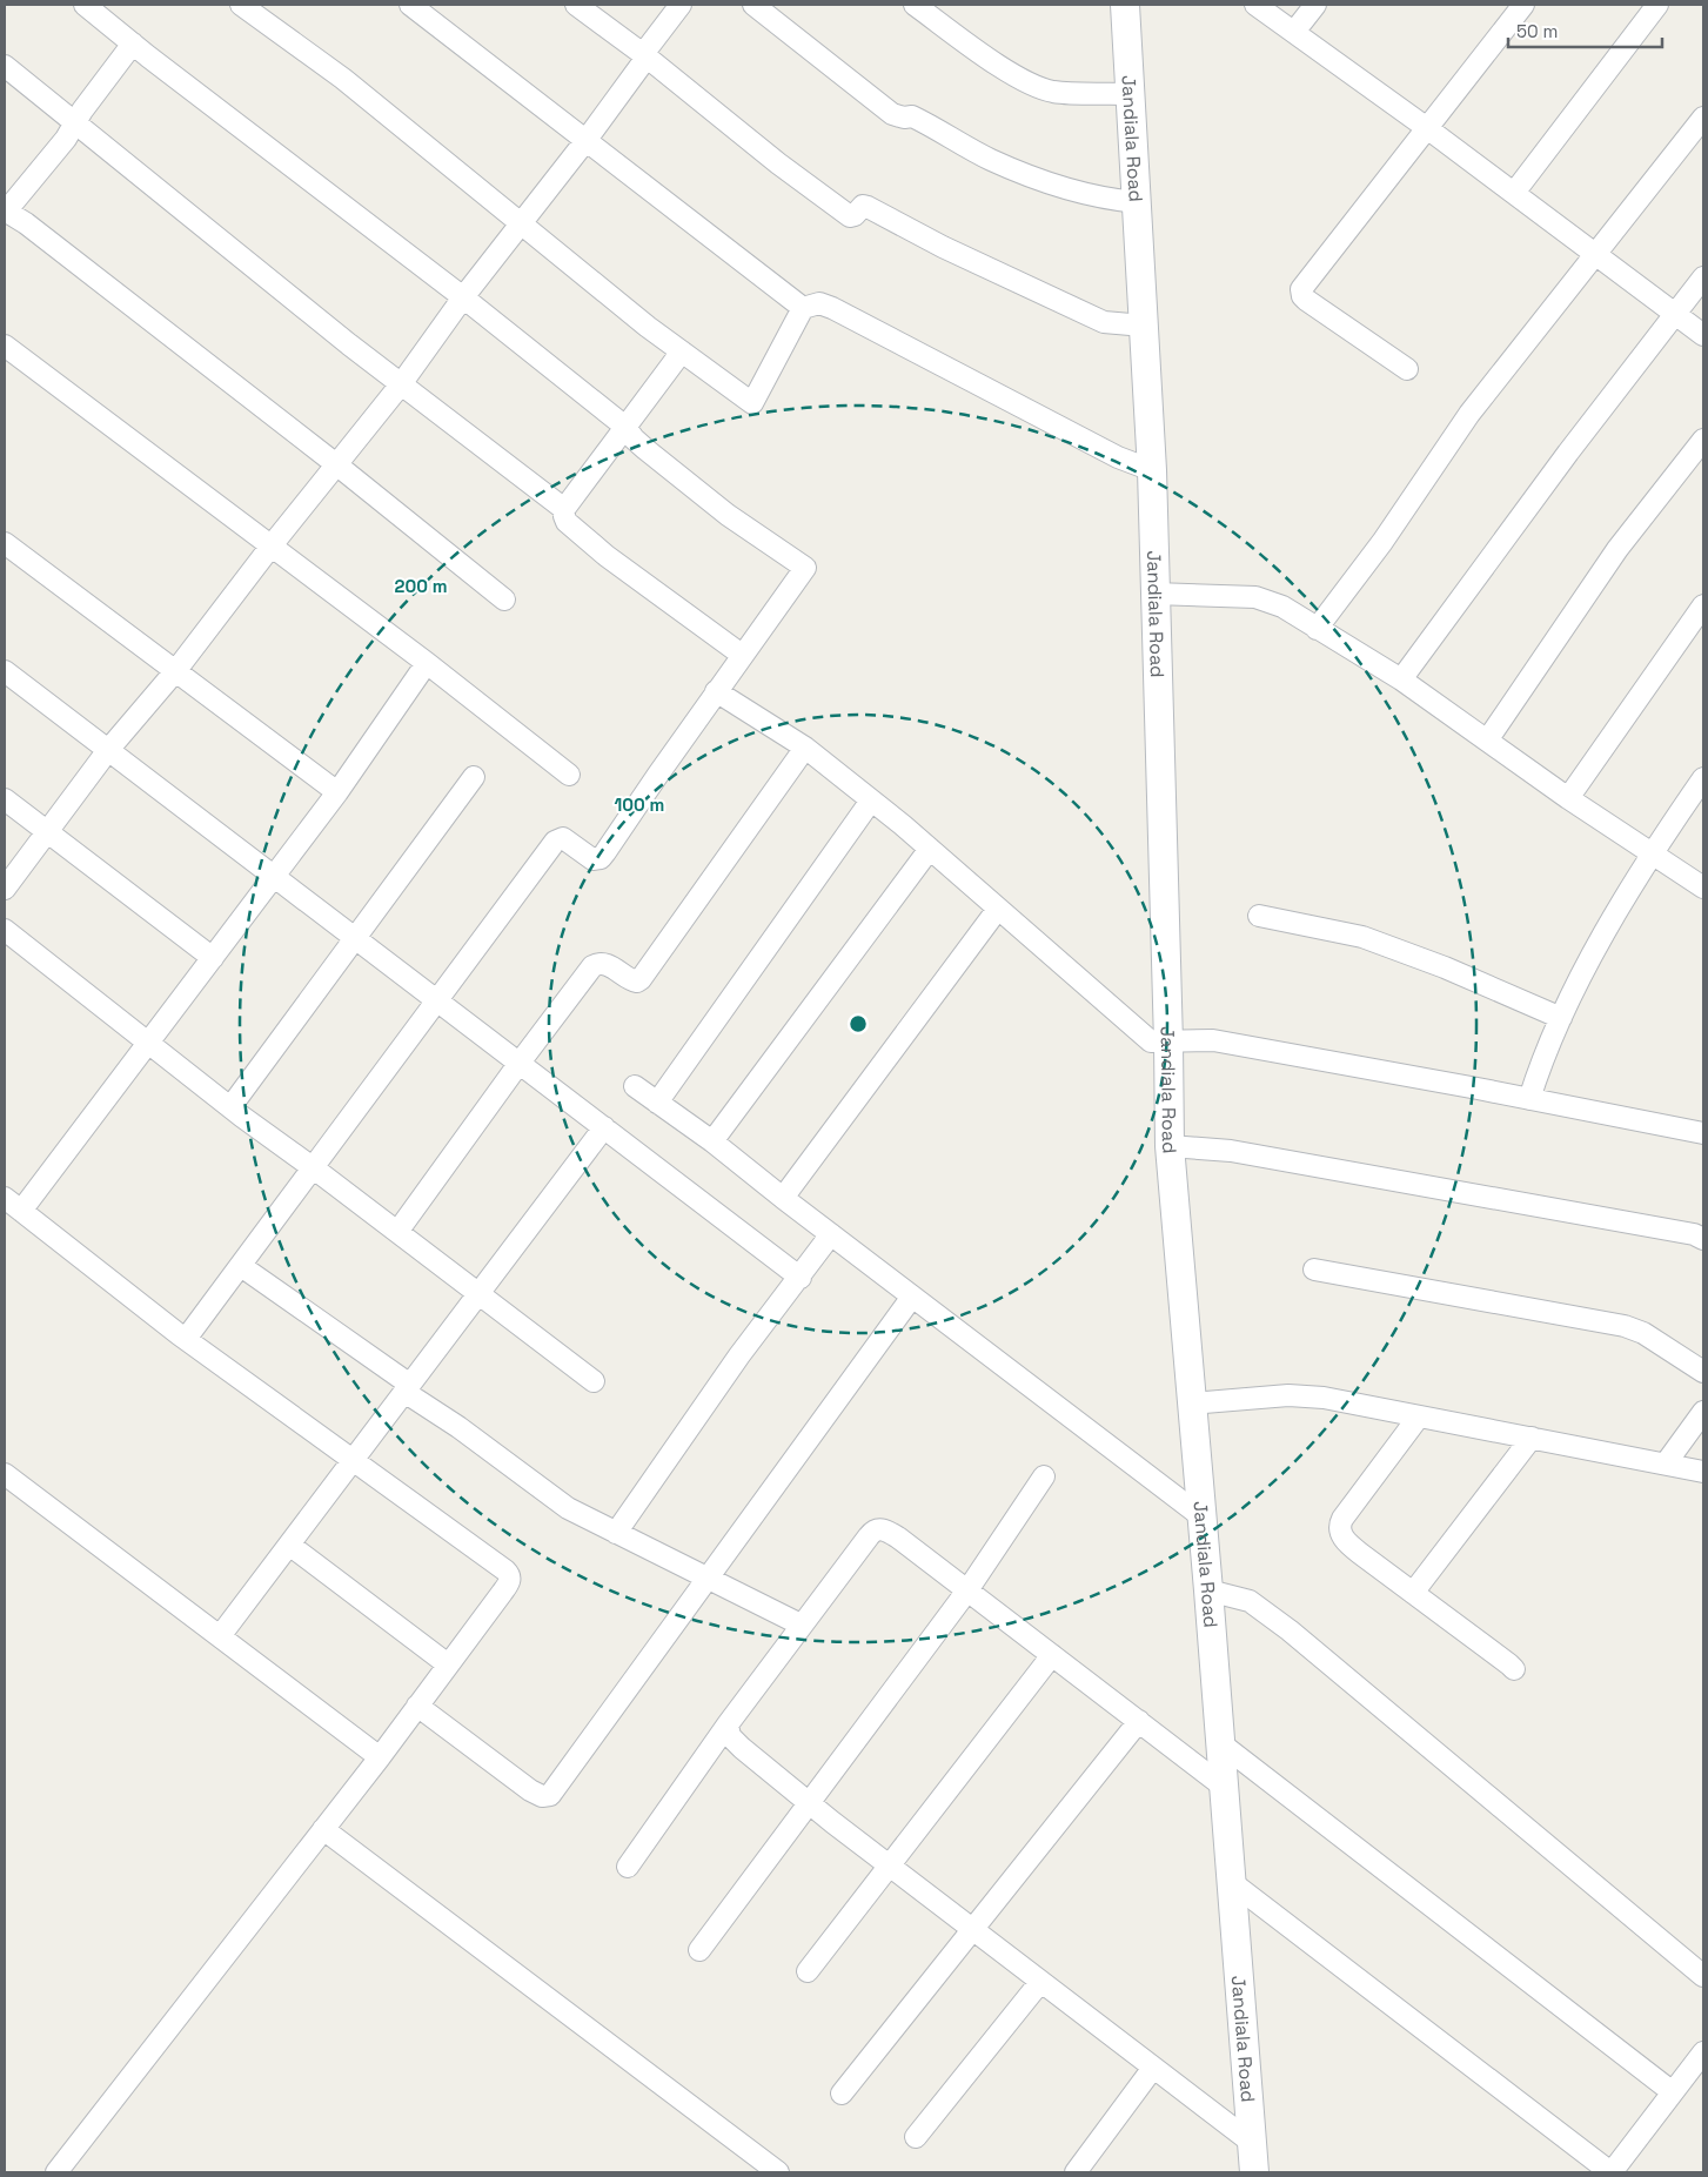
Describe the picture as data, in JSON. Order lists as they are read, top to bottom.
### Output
{
  "streets": {
    "street": ["Jandiala Road"]
  },
  "scale_bar": "50 m",
  "rings": ["200 m", "100 m"]
}
